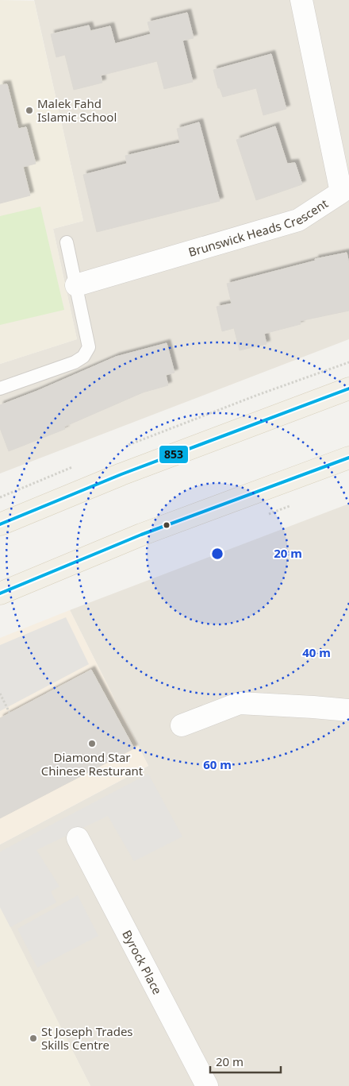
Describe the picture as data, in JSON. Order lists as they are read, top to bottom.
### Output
{
  "streets": {
    "street": ["Brunswick Heads Crescent", "Byrock Place"]
  },
  "places": ["Malek Fahd Islamic School", "Diamond Star Chinese Resturant", "St Joseph Trades Skills Centre"],
  "lines": ["transit line 853"],
  "scale_bar": "20 m",
  "rings": ["20 m", "40 m", "60 m"]
}
